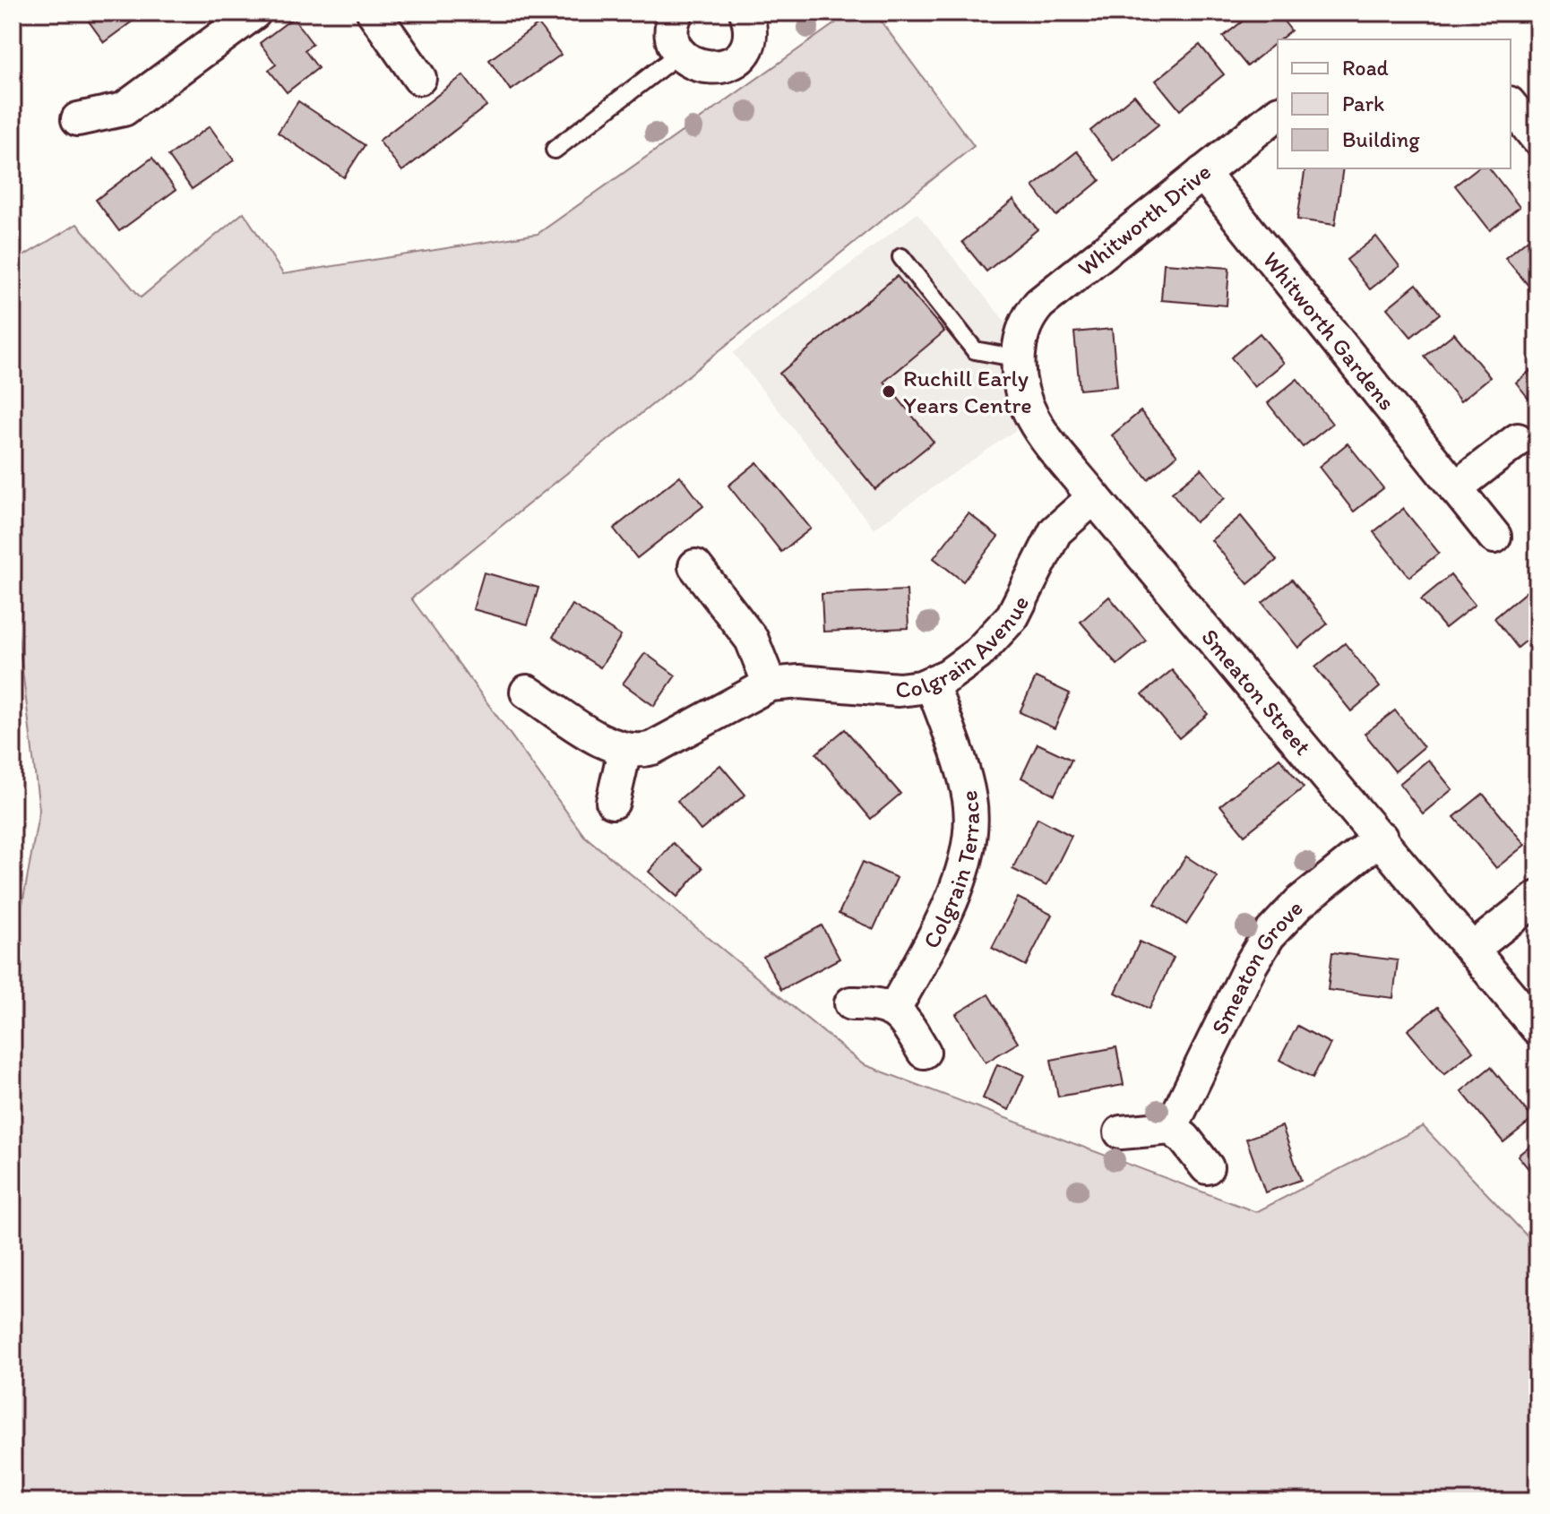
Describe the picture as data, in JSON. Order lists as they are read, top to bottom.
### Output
{
  "streets": {
    "street": [
      "Whitworth Drive",
      "Whitworth Gardens",
      "Colgrain Avenue",
      "Smeaton Street",
      "Colgrain Terrace",
      "Smeaton Grove"
    ]
  },
  "crossings": [
    ["Whitworth Drive", "Whitworth Gardens"],
    ["Whitworth Drive", "Smeaton Street"],
    ["Colgrain Avenue", "Smeaton Street"],
    ["Colgrain Avenue", "Colgrain Terrace"],
    ["Smeaton Street", "Smeaton Grove"]
  ],
  "places": ["Ruchill Early Years Centre"],
  "legend": ["Road", "Park", "Building"]
}
